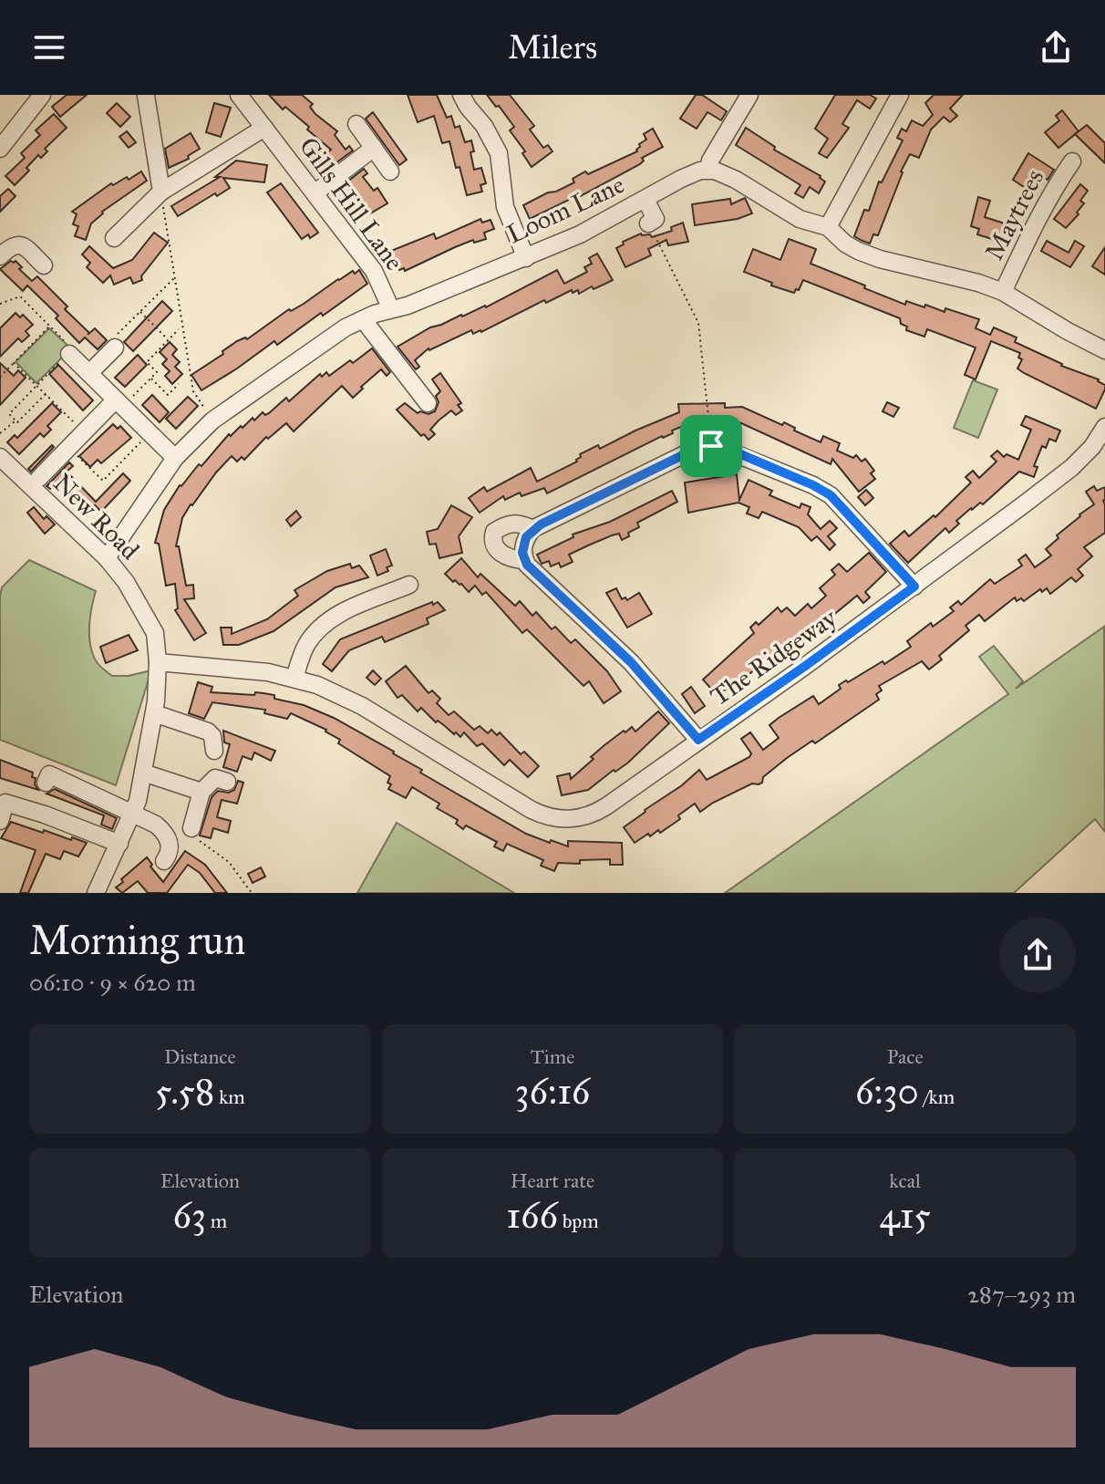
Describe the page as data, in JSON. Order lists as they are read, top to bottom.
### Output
{
  "streets": {
    "street": [
      "Gills Hill Lane",
      "Loom Lane",
      "Maytrees",
      "New Road",
      "The Ridgeway"
    ]
  },
  "crossings": [
    ["Gills Hill Lane", "Loom Lane"],
    ["Loom Lane", "New Road"],
    ["New Road", "The Ridgeway"]
  ],
  "page": {
    "header": "Milers",
    "heading": ["Morning run", "06:10 · 9 × 620 m"],
    "stats": [
      ["Distance", "5.58 km"],
      ["Time", "36:16"],
      ["Pace", "6:30 /km"],
      ["Elevation", "63 m"],
      ["Heart rate", "166 bpm"],
      ["kcal", "415"]
    ],
    "chart": ["Elevation", "287–293 m"]
  }
}
